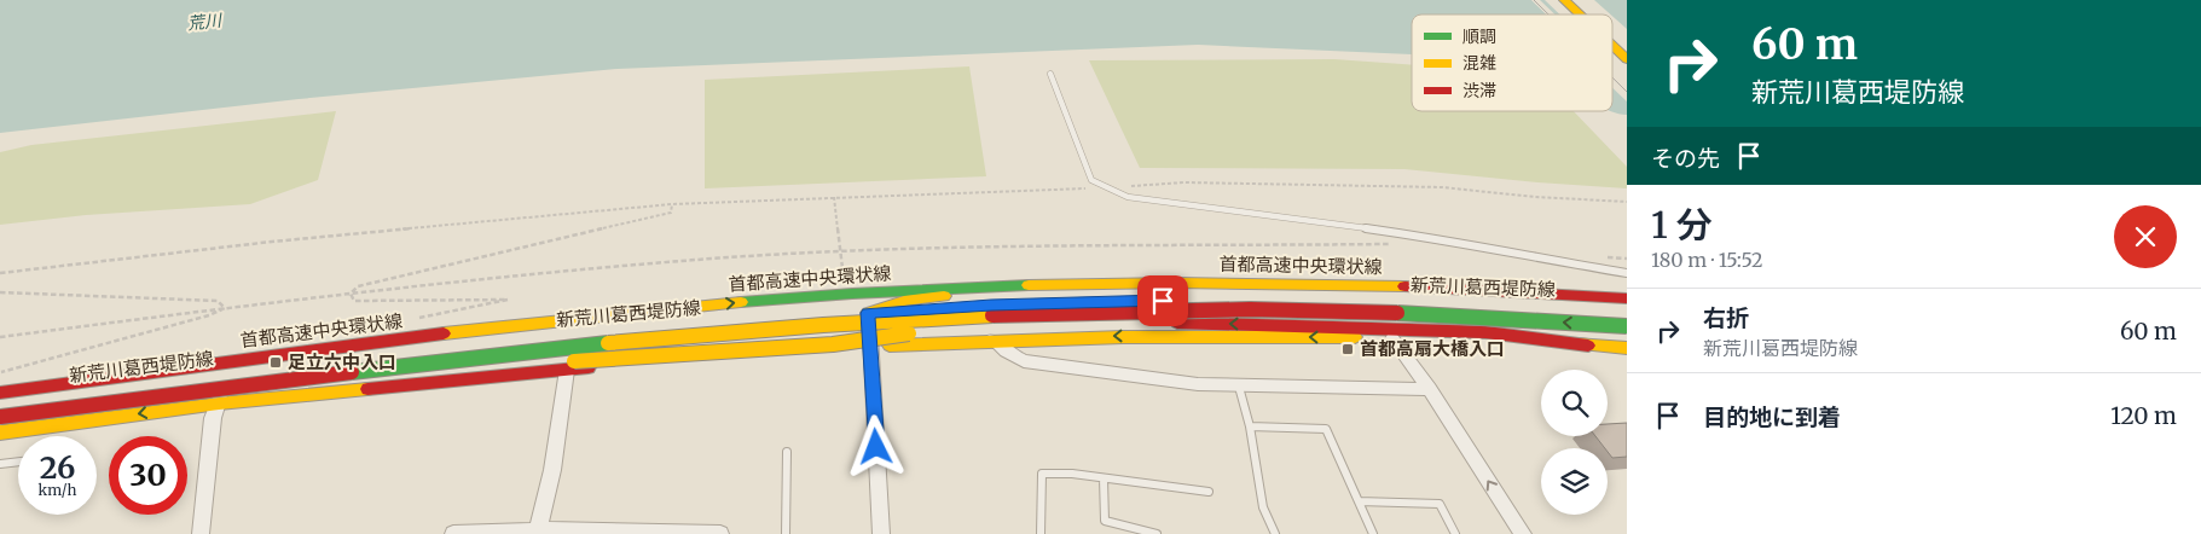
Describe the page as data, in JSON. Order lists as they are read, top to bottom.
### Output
{
  "streets": {
    "main road": ["首都高速中央環状線", "新荒川葛西堤防線"]
  },
  "water": ["荒川"],
  "places": {
    "transit": ["首都高扇大橋入口", "足立六中入口"]
  },
  "legend": ["順調", "混雑", "渋滞"],
  "page": {
    "turn": ["60 m", "新荒川葛西堤防線"],
    "then": "その先",
    "heading": ["1 分", "180 m · 15:52"],
    "list": [
      {
        "name": "右折",
        "note": "新荒川葛西堤防線",
        "value": "60 m"
      },
      {
        "name": "目的地に到着",
        "value": "120 m"
      }
    ],
    "speed": "26 km/h",
    "limit": "30"
  }
}
